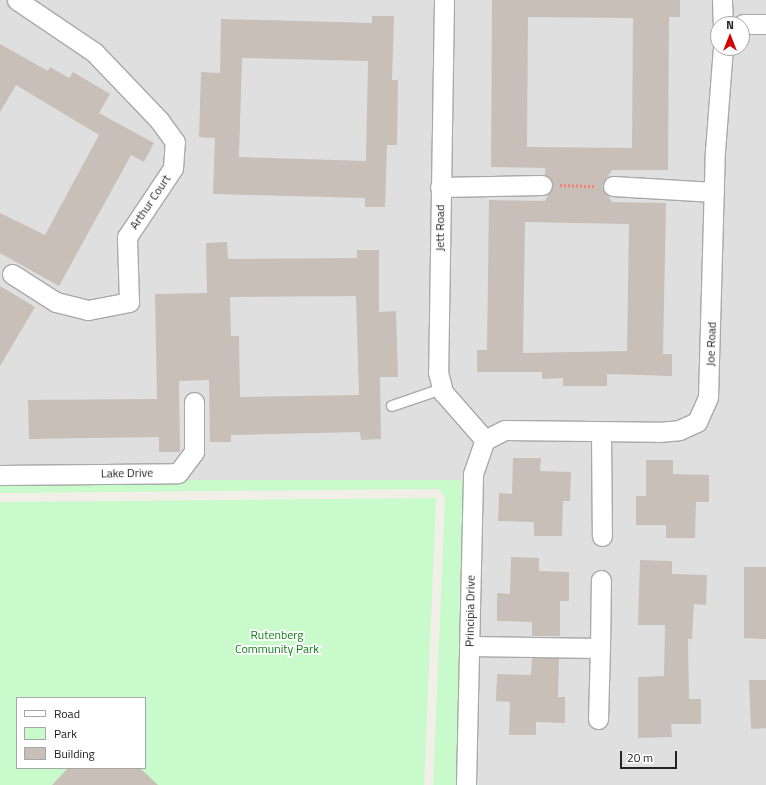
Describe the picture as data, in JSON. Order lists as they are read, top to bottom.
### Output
{
  "streets": {
    "street": [
      "Arthur Court",
      "Jett Road",
      "Joe Road",
      "Lake Drive",
      "Principia Drive"
    ]
  },
  "crossings": [
    ["Jett Road", "Joe Road"],
    ["Jett Road", "Principia Drive"],
    ["Joe Road", "Principia Drive"]
  ],
  "parks": ["Rutenberg Community Park"],
  "legend": ["Road", "Park", "Building"],
  "scale_bar": "20 m",
  "north": "top"
}
